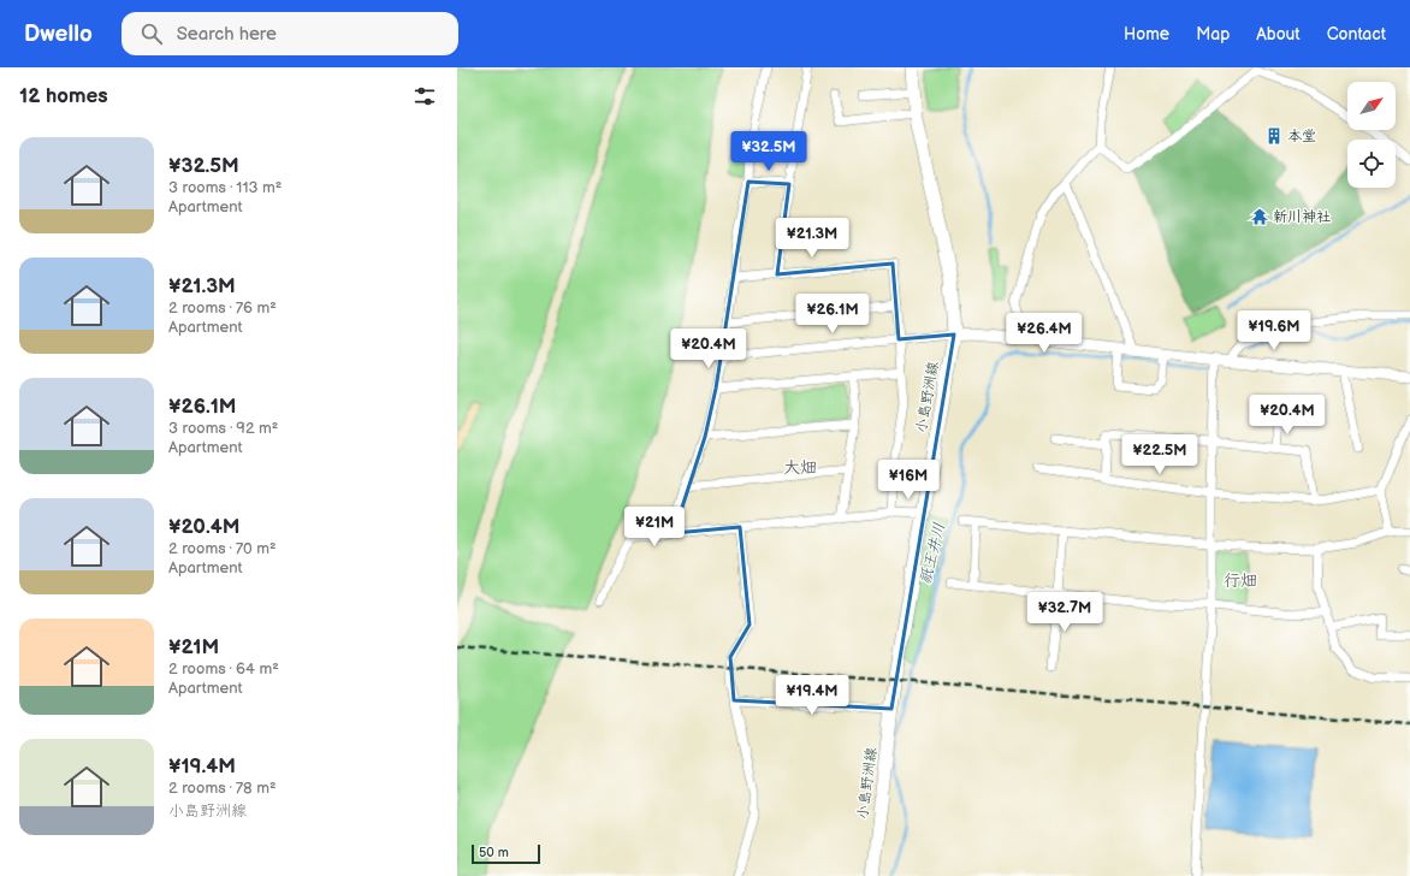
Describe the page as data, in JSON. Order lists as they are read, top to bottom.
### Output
{
  "streets": {
    "main road": ["小島野洲線"]
  },
  "districts": ["大畑", "行畑"],
  "water": ["祇王井川"],
  "places": {
    "building": ["本堂"],
    "temple": ["新川神社"]
  },
  "scale_bar": "50 m",
  "north": "top right",
  "page": {
    "header": "Dwello",
    "search": "Search here",
    "nav": [
      "Home",
      "Map",
      "About",
      "Contact"
    ],
    "heading": "12 homes",
    "list": [
      {
        "name": "¥32.5M",
        "note": "3 rooms · 113 m² · Apartment"
      },
      {
        "name": "¥21.3M",
        "note": "2 rooms · 76 m² · Apartment"
      },
      {
        "name": "¥26.1M",
        "note": "3 rooms · 92 m² · Apartment"
      },
      {
        "name": "¥20.4M",
        "note": "2 rooms · 70 m² · Apartment"
      },
      {
        "name": "¥21M",
        "note": "2 rooms · 64 m² · Apartment"
      },
      {
        "name": "¥19.4M",
        "note": "2 rooms · 78 m² · 小島野洲線"
      }
    ],
    "price": [
      "¥32.5M",
      "¥21.3M",
      "¥26.1M",
      "¥19.6M",
      "¥26.4M",
      "¥20.4M",
      "¥20.4M",
      "¥22.5M",
      "¥16M",
      "¥21M",
      "¥32.7M",
      "¥19.4M"
    ],
    "scale": "50 m"
  }
}
